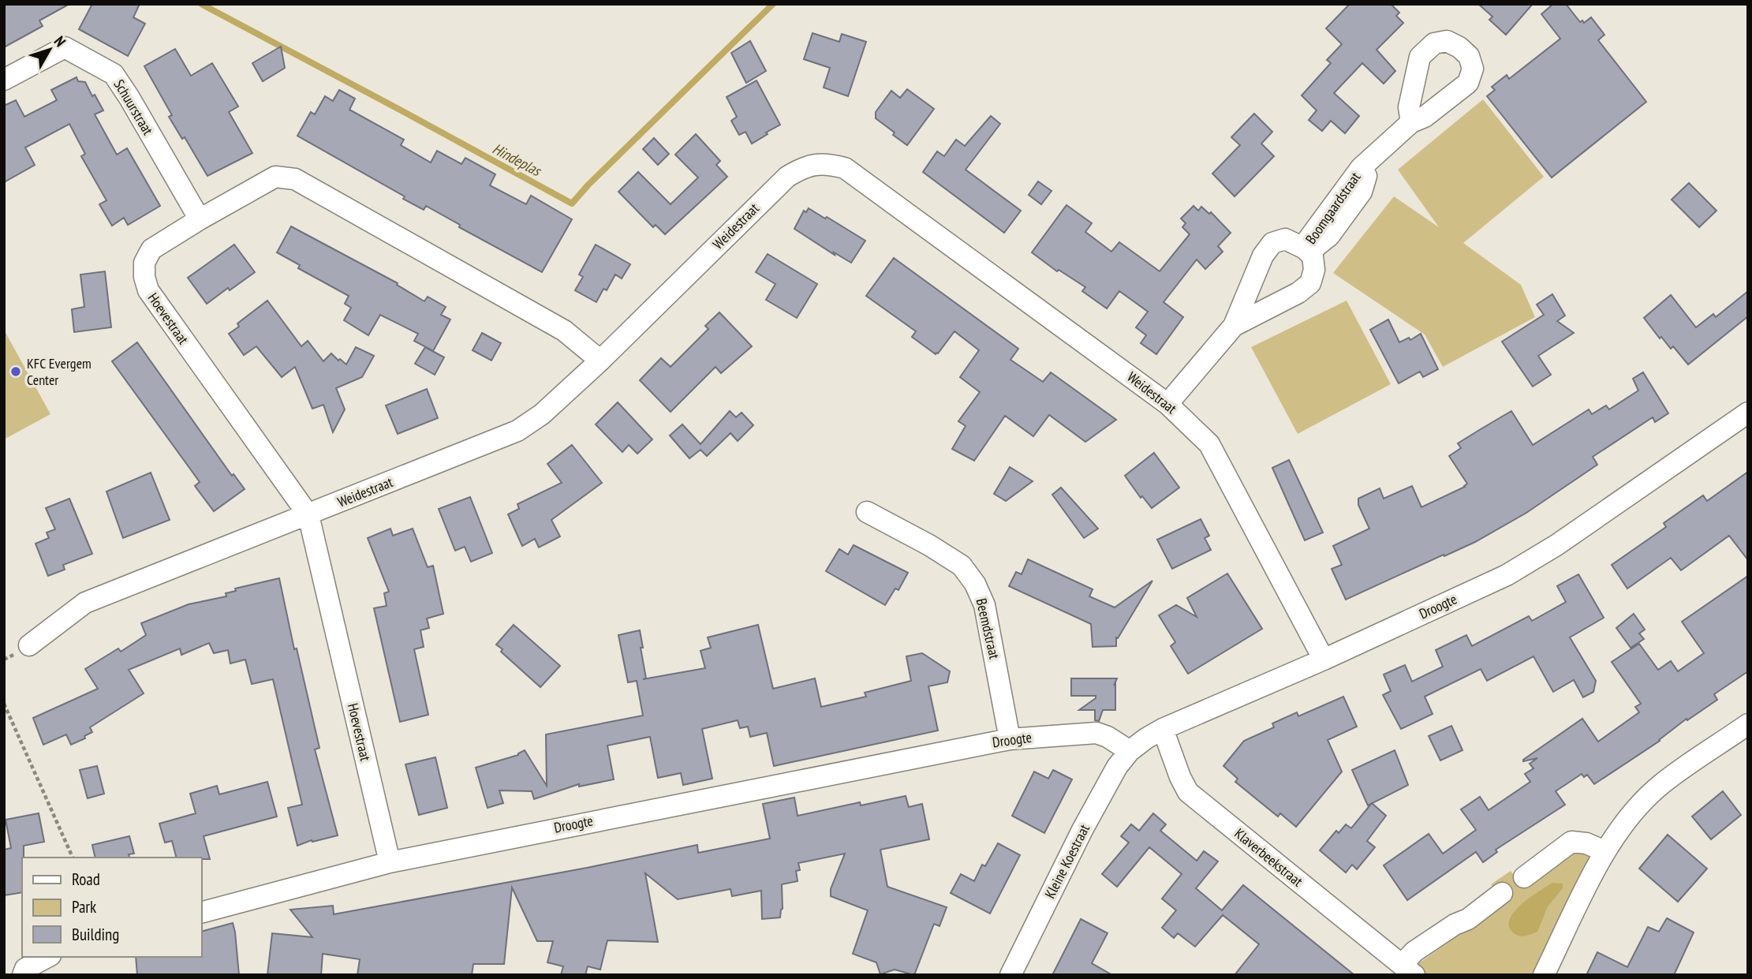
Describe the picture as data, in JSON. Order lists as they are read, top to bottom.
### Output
{
  "streets": {
    "street": [
      "Schuurstraat",
      "Boomgaardstraat",
      "Weidestraat",
      "Hoevestraat",
      "Droogte",
      "Beemdstraat",
      "Klaverbeekstraat",
      "Kleine Koestraat"
    ]
  },
  "crossings": [
    ["Schuurstraat", "Hoevestraat"],
    ["Boomgaardstraat", "Weidestraat"],
    ["Weidestraat", "Hoevestraat"],
    ["Weidestraat", "Droogte"],
    ["Hoevestraat", "Droogte"],
    ["Droogte", "Beemdstraat"],
    ["Droogte", "Klaverbeekstraat"],
    ["Droogte", "Kleine Koestraat"]
  ],
  "water": ["Hindeplas"],
  "places": ["KFC Evergem Center"],
  "legend": ["Road", "Park", "Building"],
  "north": "top right"
}
